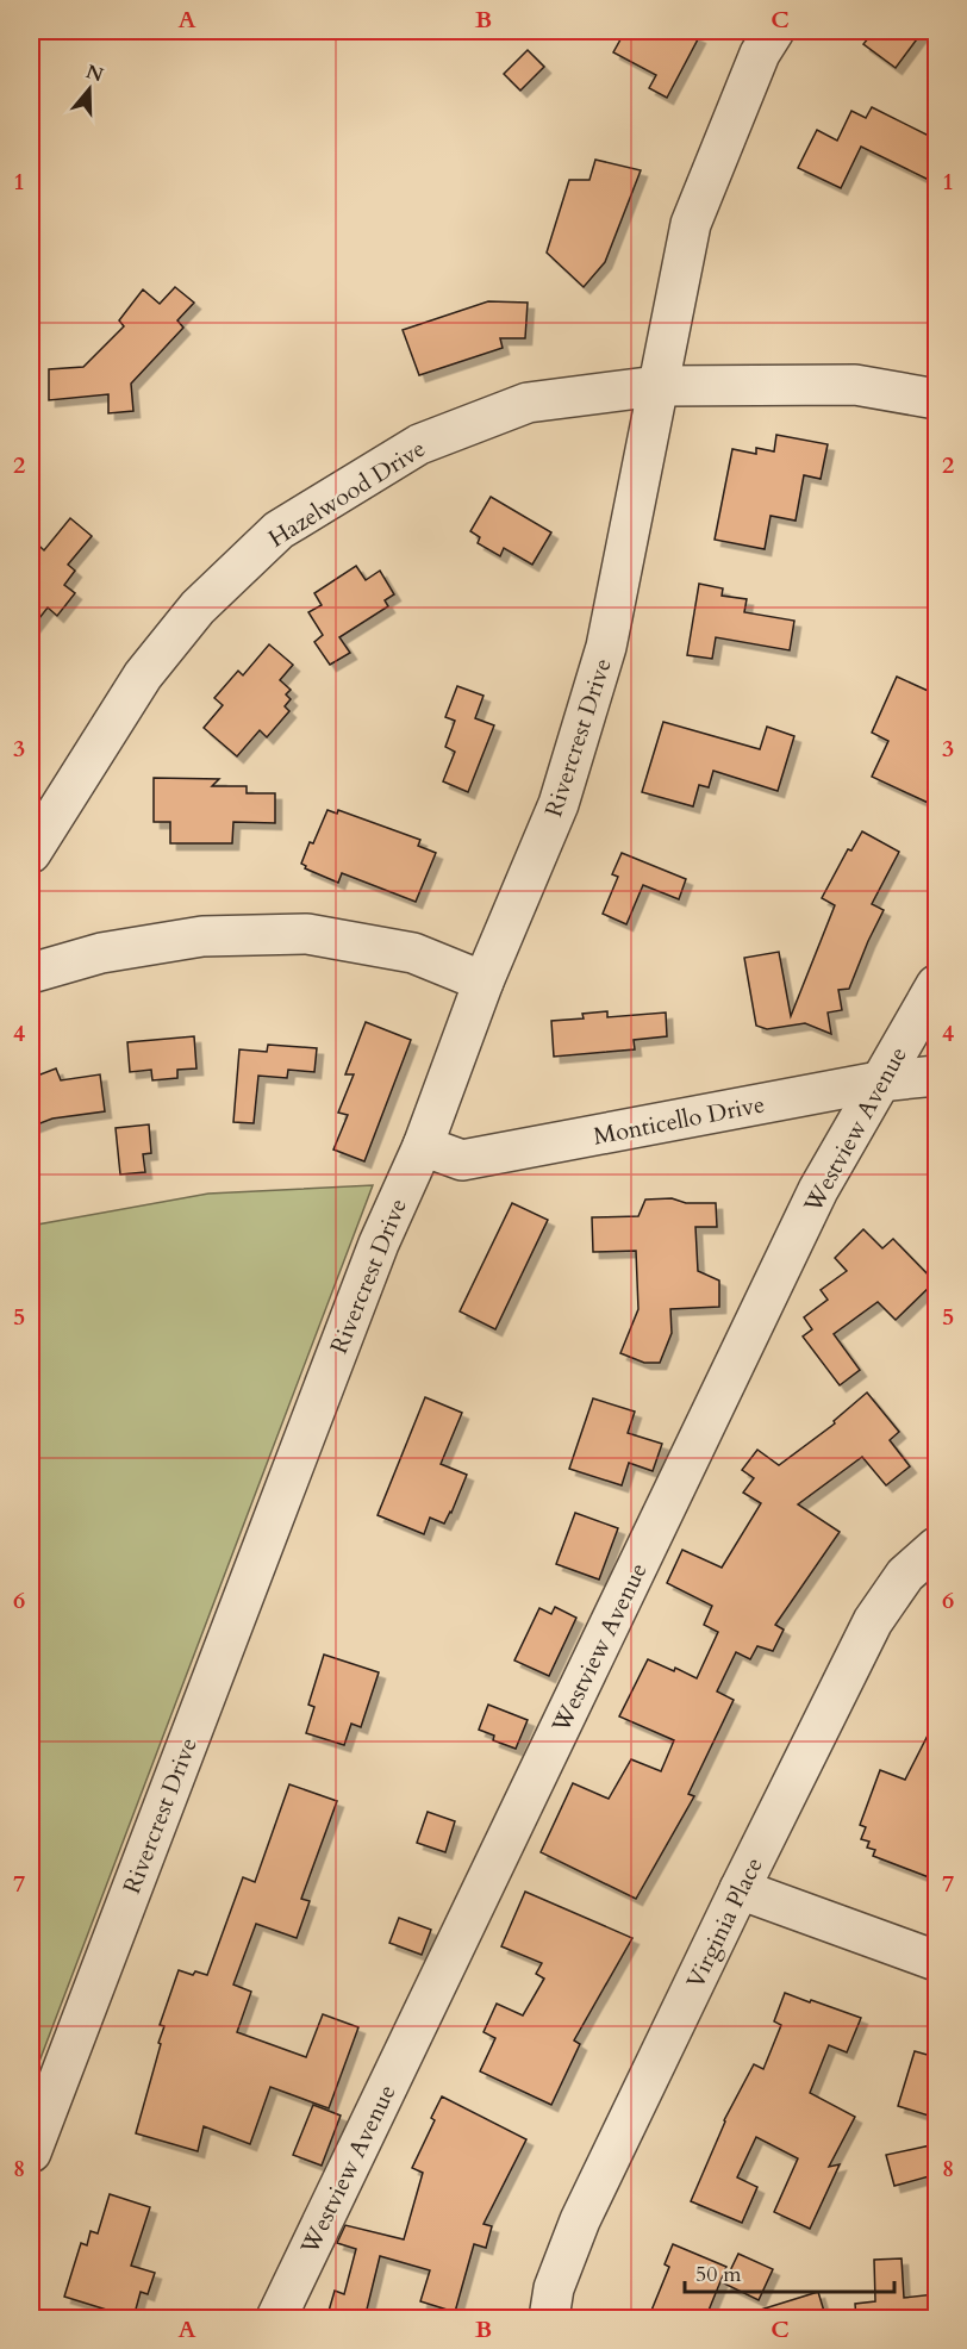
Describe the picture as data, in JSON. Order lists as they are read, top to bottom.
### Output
{
  "streets": {
    "street": [
      "Hazelwood Drive",
      "Rivercrest Drive",
      "Monticello Drive",
      "Westview Avenue",
      "Virginia Place"
    ]
  },
  "crossings": [
    ["Hazelwood Drive", "Rivercrest Drive"],
    ["Rivercrest Drive", "Monticello Drive"],
    ["Monticello Drive", "Westview Avenue"]
  ],
  "scale_bar": "50 m",
  "north": "top",
  "grid": {
    "columns": ["A", "B", "C"],
    "rows": [
      "1",
      "2",
      "3",
      "4",
      "5",
      "6",
      "7",
      "8"
    ]
  }
}
